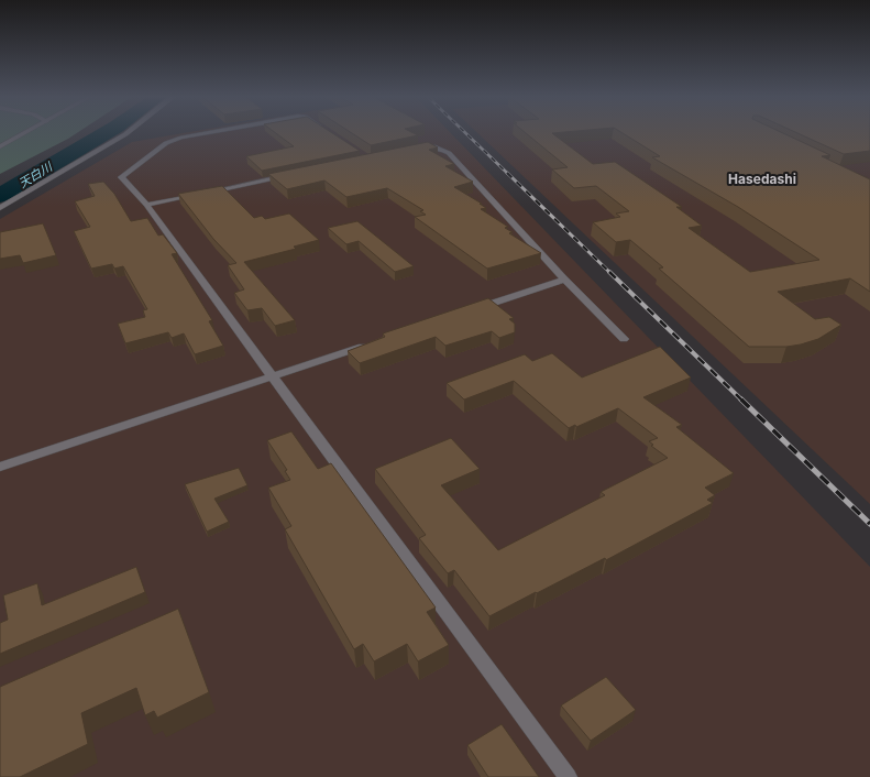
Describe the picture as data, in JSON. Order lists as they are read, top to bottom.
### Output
{
  "districts": ["Hasedashi"],
  "water": ["天白川"]
}
